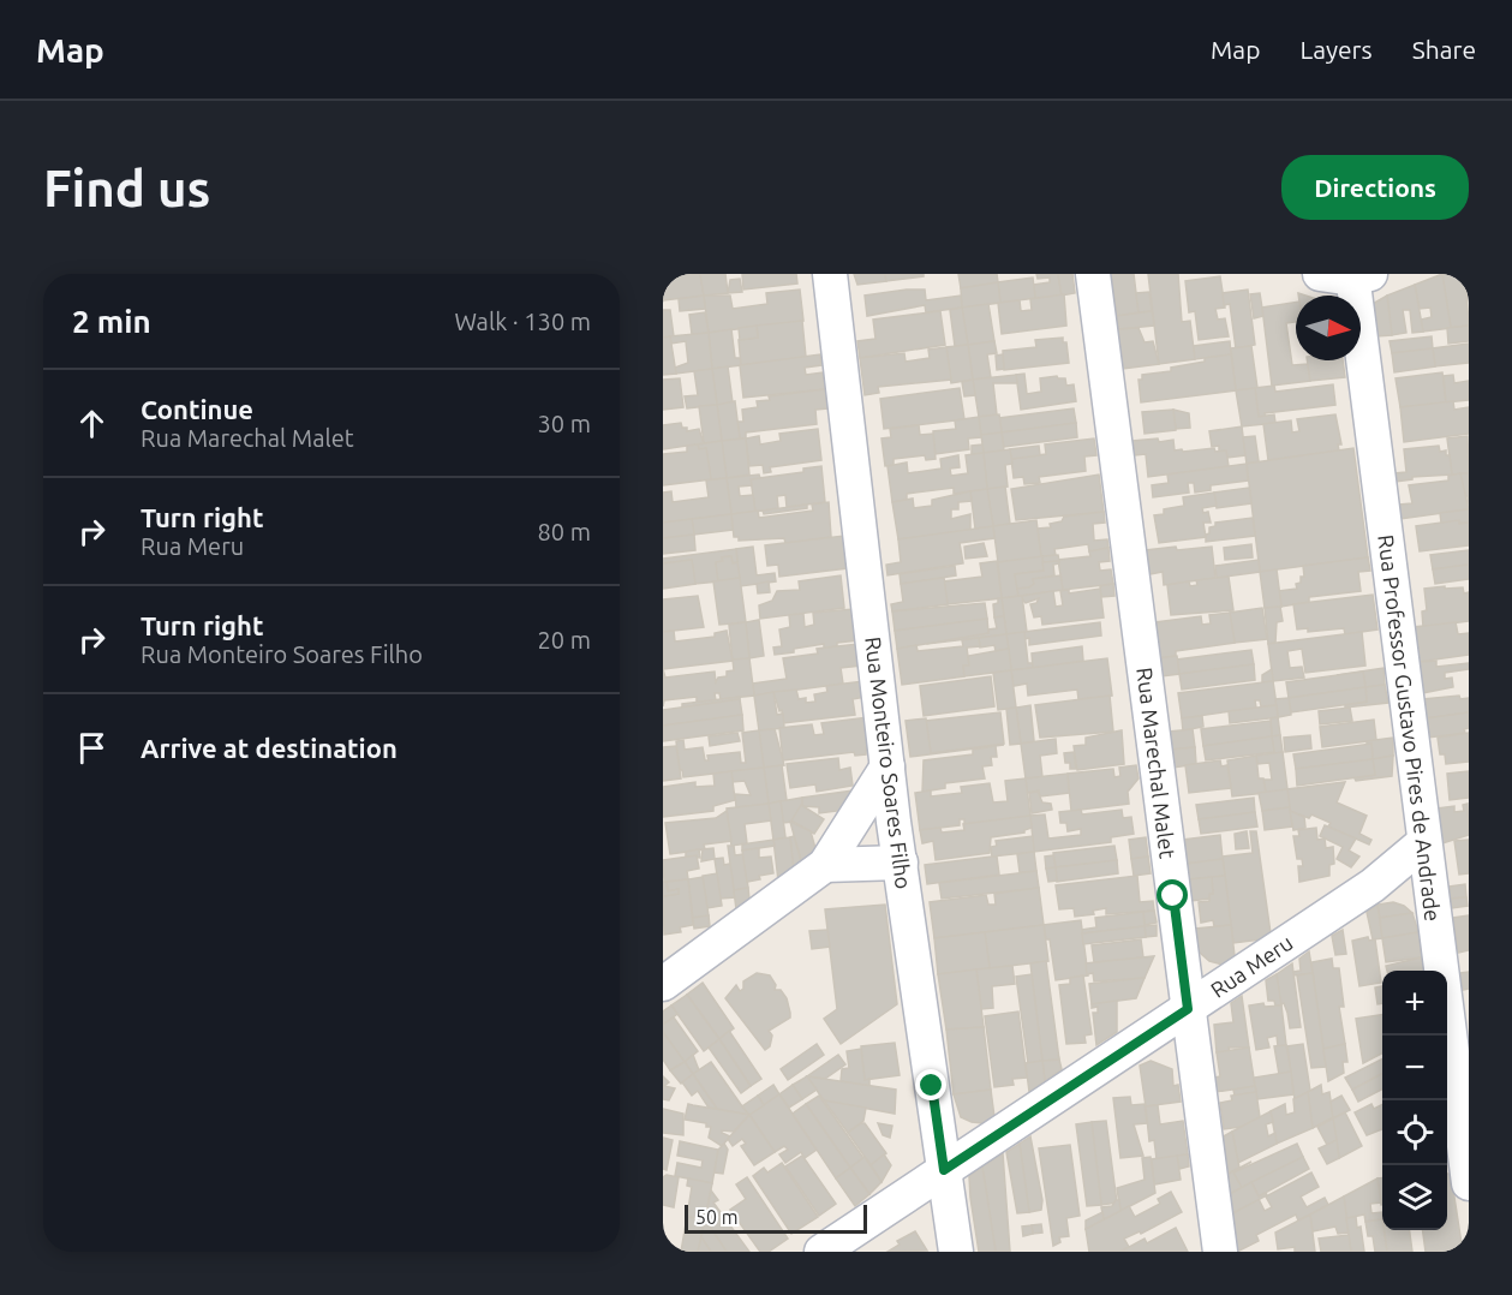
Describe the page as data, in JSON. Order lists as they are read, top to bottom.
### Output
{
  "streets": {
    "street": [
      "Rua Professor Gustavo Pires de Andrade",
      "Rua Monteiro Soares Filho",
      "Rua Marechal Malet",
      "Rua Meru"
    ]
  },
  "crossings": [
    ["Rua Professor Gustavo Pires de Andrade", "Rua Meru"],
    ["Rua Monteiro Soares Filho", "Rua Meru"],
    ["Rua Marechal Malet", "Rua Meru"]
  ],
  "scale_bar": "50 m",
  "north": "right",
  "page": {
    "header": "Map",
    "nav": ["Map", "Layers", "Share"],
    "buttons": "Directions",
    "title": "Find us",
    "heading": ["2 min", "Walk · 130 m"],
    "list": [
      ["Continue", "Rua Marechal Malet", "30 m"],
      ["Turn right", "Rua Meru", "80 m"],
      ["Turn right", "Rua Monteiro Soares Filho", "20 m"],
      "Arrive at destination"
    ],
    "map_buttons": ["+", "−"],
    "scale": "50 m"
  }
}
